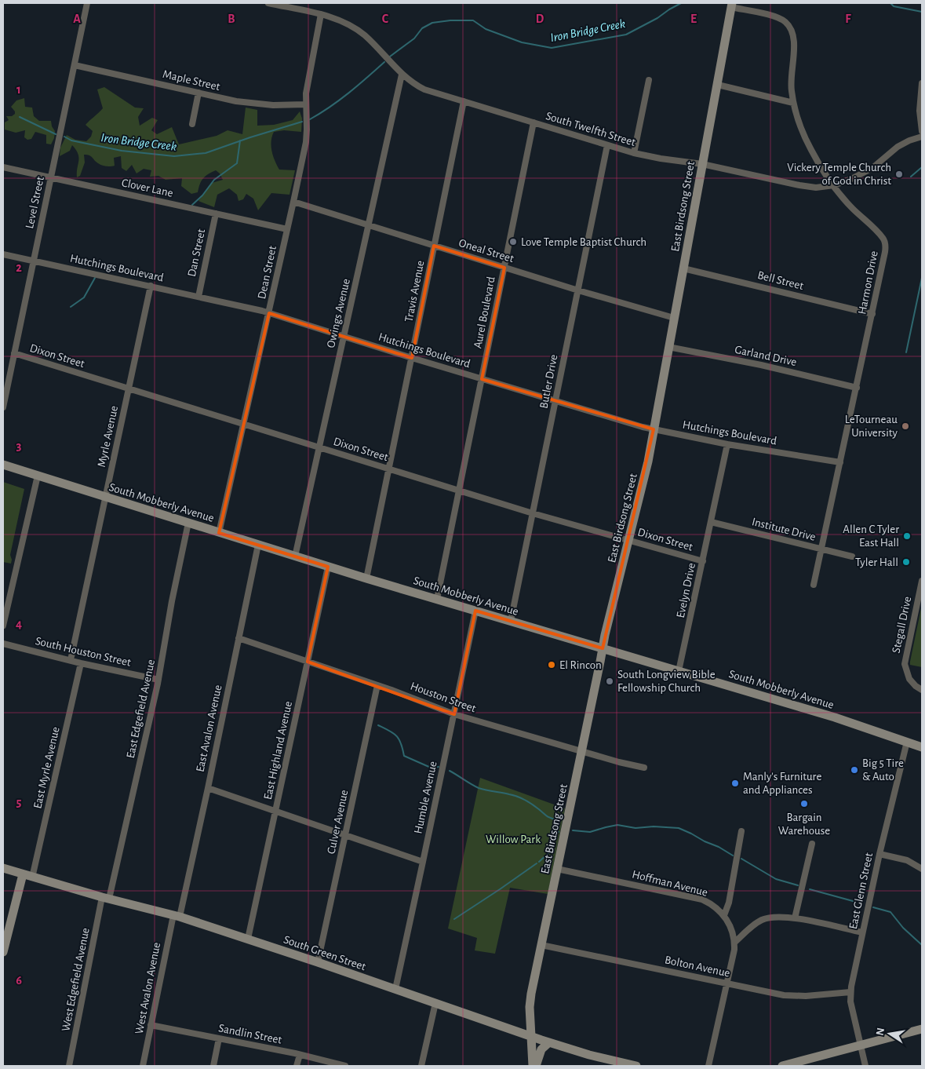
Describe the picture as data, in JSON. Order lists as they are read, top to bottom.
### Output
{
  "streets": {
    "street": [
      "Maple Street",
      "South Twelfth Street",
      "Clover Lane",
      "Level Street",
      "East Birdsong Street",
      "Oneal Street",
      "Dan Street",
      "Hutchings Boulevard",
      "Dean Street",
      "Bell Street",
      "Harmon Drive",
      "Travis Avenue",
      "Aurel Boulevard",
      "Owings Avenue",
      "Dixon Street",
      "Garland Drive",
      "Butler Drive",
      "Myrle Avenue",
      "South Mobberly Avenue",
      "Institute Drive",
      "Evelyn Drive",
      "Stegall Drive",
      "South Houston Street",
      "Houston Street",
      "East Edgefield Avenue",
      "East Avalon Avenue",
      "East Highland Avenue",
      "East Myrle Avenue",
      "Humble Avenue",
      "Culver Avenue",
      "Hoffman Avenue",
      "East Glenn Street",
      "South Green Street",
      "Bolton Avenue",
      "West Edgefield Avenue",
      "West Avalon Avenue",
      "Sandlin Street"
    ]
  },
  "crossings": [
    ["Maple Street", "Level Street"],
    ["Maple Street", "Dean Street"],
    ["South Twelfth Street", "East Birdsong Street"],
    ["South Twelfth Street", "Dean Street"],
    ["South Twelfth Street", "Harmon Drive"],
    ["South Twelfth Street", "Travis Avenue"],
    ["South Twelfth Street", "Aurel Boulevard"],
    ["South Twelfth Street", "Owings Avenue"],
    ["South Twelfth Street", "Butler Drive"],
    ["Clover Lane", "Level Street"],
    ["Clover Lane", "Dan Street"],
    ["Clover Lane", "Dean Street"],
    ["Level Street", "Hutchings Boulevard"],
    ["Level Street", "Dixon Street"],
    ["East Birdsong Street", "Oneal Street"],
    ["East Birdsong Street", "Hutchings Boulevard"],
    ["East Birdsong Street", "Bell Street"],
    ["East Birdsong Street", "Harmon Drive"],
    ["East Birdsong Street", "Dixon Street"],
    ["East Birdsong Street", "Garland Drive"],
    ["East Birdsong Street", "South Mobberly Avenue"],
    ["East Birdsong Street", "Houston Street"],
    ["East Birdsong Street", "Hoffman Avenue"],
    ["East Birdsong Street", "South Green Street"],
    ["East Birdsong Street", "Bolton Avenue"],
    ["Oneal Street", "Dean Street"],
    ["Oneal Street", "Travis Avenue"],
    ["Oneal Street", "Aurel Boulevard"],
    ["Oneal Street", "Owings Avenue"],
    ["Oneal Street", "Butler Drive"],
    ["Dan Street", "Hutchings Boulevard"],
    ["Hutchings Boulevard", "Dean Street"],
    ["Hutchings Boulevard", "Harmon Drive"],
    ["Hutchings Boulevard", "Travis Avenue"],
    ["Hutchings Boulevard", "Aurel Boulevard"],
    ["Hutchings Boulevard", "Owings Avenue"],
    ["Hutchings Boulevard", "Butler Drive"],
    ["Hutchings Boulevard", "Myrle Avenue"],
    ["Hutchings Boulevard", "Evelyn Drive"],
    ["Dean Street", "Dixon Street"],
    ["Dean Street", "South Mobberly Avenue"],
    ["Bell Street", "Harmon Drive"],
    ["Harmon Drive", "Garland Drive"],
    ["Harmon Drive", "Institute Drive"],
    ["Travis Avenue", "Dixon Street"],
    ["Travis Avenue", "South Mobberly Avenue"],
    ["Aurel Boulevard", "Dixon Street"],
    ["Aurel Boulevard", "South Mobberly Avenue"],
    ["Owings Avenue", "Dixon Street"],
    ["Owings Avenue", "South Mobberly Avenue"],
    ["Dixon Street", "Butler Drive"],
    ["Dixon Street", "Myrle Avenue"],
    ["Dixon Street", "Evelyn Drive"],
    ["Butler Drive", "South Mobberly Avenue"],
    ["Myrle Avenue", "South Mobberly Avenue"],
    ["Myrle Avenue", "South Houston Street"],
    ["South Mobberly Avenue", "Evelyn Drive"],
    ["South Mobberly Avenue", "East Edgefield Avenue"],
    ["South Mobberly Avenue", "East Avalon Avenue"],
    ["South Mobberly Avenue", "East Highland Avenue"],
    ["South Mobberly Avenue", "Humble Avenue"],
    ["South Mobberly Avenue", "East Glenn Street"],
    ["Institute Drive", "Evelyn Drive"],
    ["South Houston Street", "East Edgefield Avenue"],
    ["South Houston Street", "East Myrle Avenue"],
    ["Houston Street", "East Avalon Avenue"],
    ["Houston Street", "East Highland Avenue"],
    ["Houston Street", "Humble Avenue"],
    ["Houston Street", "Culver Avenue"],
    ["East Edgefield Avenue", "South Green Street"],
    ["East Edgefield Avenue", "West Edgefield Avenue"],
    ["East Avalon Avenue", "South Green Street"],
    ["East Avalon Avenue", "West Avalon Avenue"],
    ["East Highland Avenue", "South Green Street"],
    ["East Myrle Avenue", "South Green Street"],
    ["Humble Avenue", "South Green Street"],
    ["Culver Avenue", "South Green Street"],
    ["East Glenn Street", "Bolton Avenue"],
    ["South Green Street", "West Edgefield Avenue"],
    ["South Green Street", "West Avalon Avenue"],
    ["West Avalon Avenue", "Sandlin Street"]
  ],
  "water": ["Iron Bridge Creek"],
  "parks": ["Willow Park"],
  "places": [
    "Vickery Temple Church of God in Christ",
    "Love Temple Baptist Church",
    "LeTourneau University",
    "Allen C Tyler East Hall",
    "Tyler Hall",
    "El Rincon",
    "South Longview Bible Fellowship Church",
    "Big 5 Tire & Auto",
    "Manly's Furniture and Appliances",
    "Bargain Warehouse"
  ],
  "north": "left",
  "grid": {
    "columns": [
      "A",
      "B",
      "C",
      "D",
      "E",
      "F"
    ],
    "rows": [
      "1",
      "2",
      "3",
      "4",
      "5",
      "6"
    ]
  }
}
